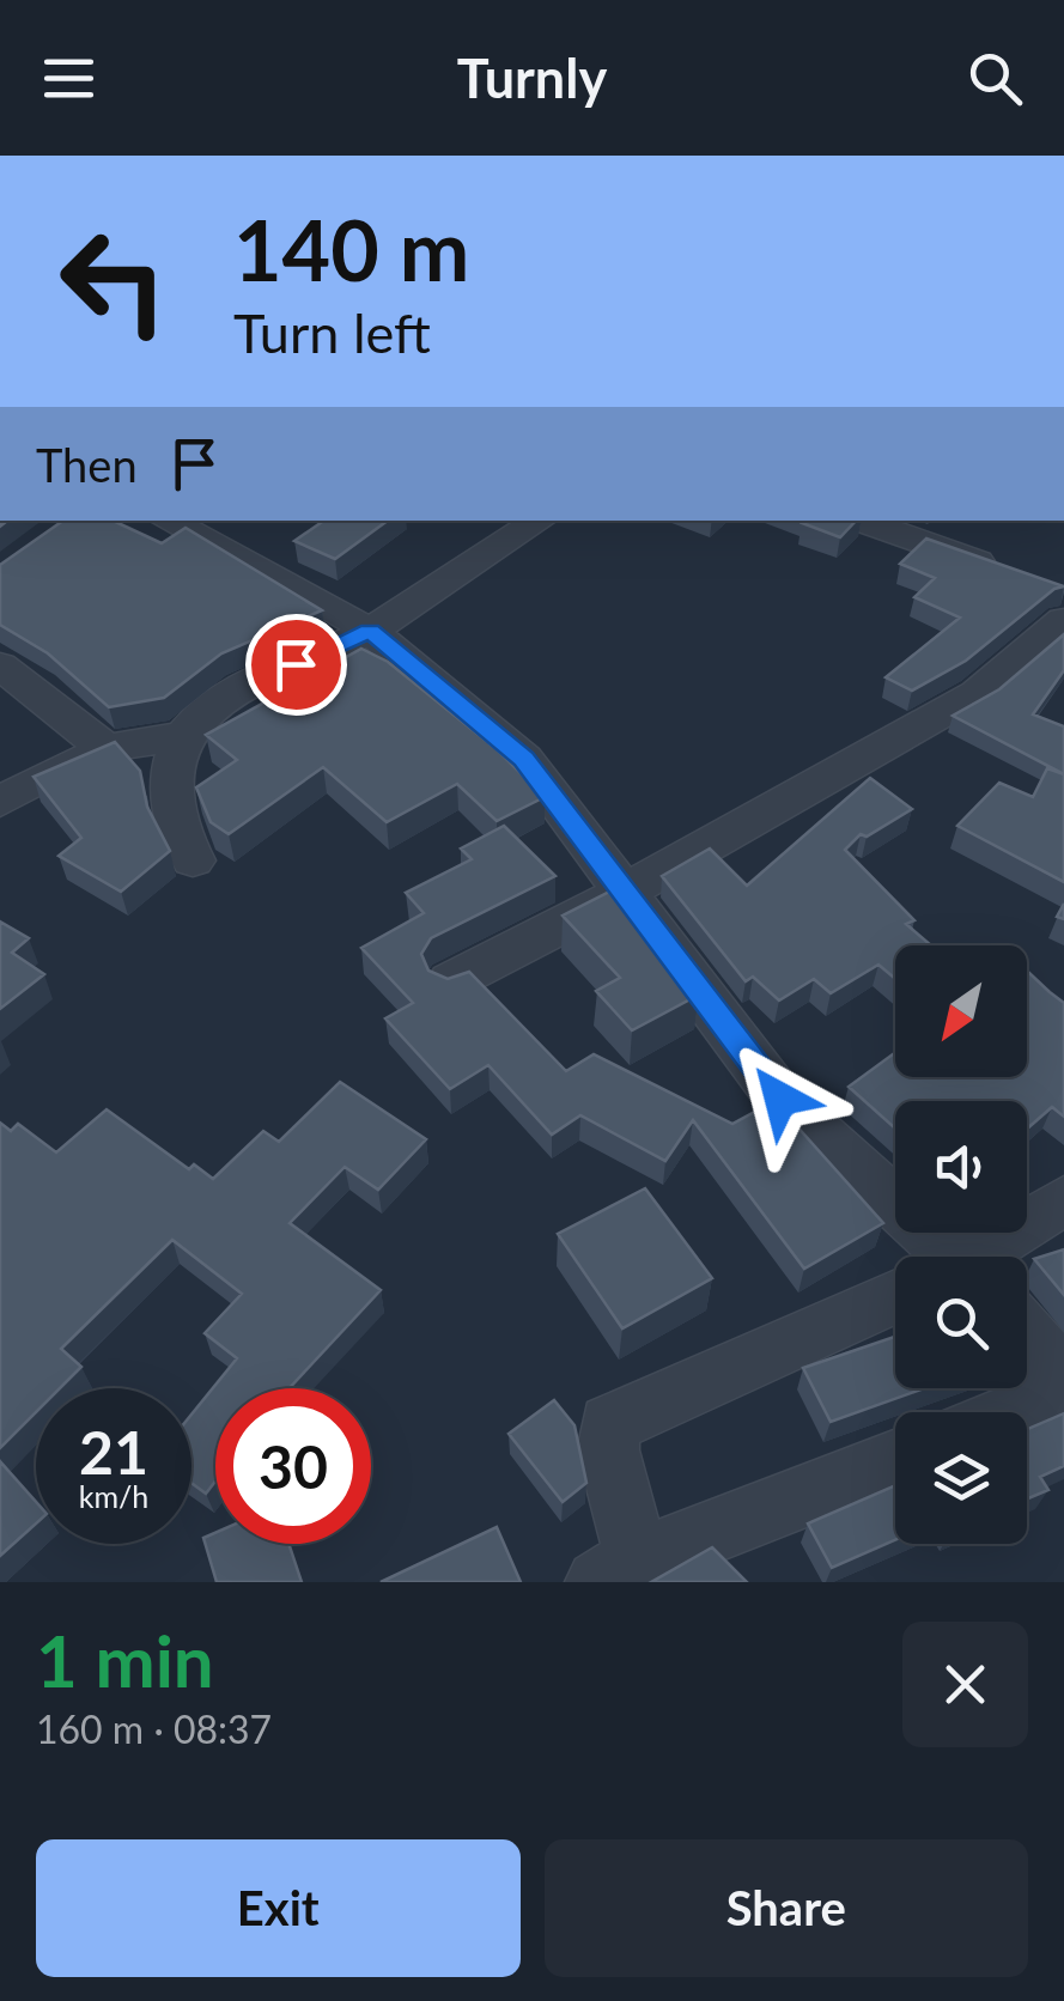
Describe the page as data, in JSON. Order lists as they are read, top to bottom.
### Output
{
  "north": "bottom left",
  "page": {
    "header": "Turnly",
    "turn": ["140 m", "Turn left"],
    "then": "Then",
    "speed": "21 km/h",
    "limit": "30",
    "heading": ["1 min", "160 m · 08:37"],
    "buttons": ["Exit", "Share"]
  }
}
